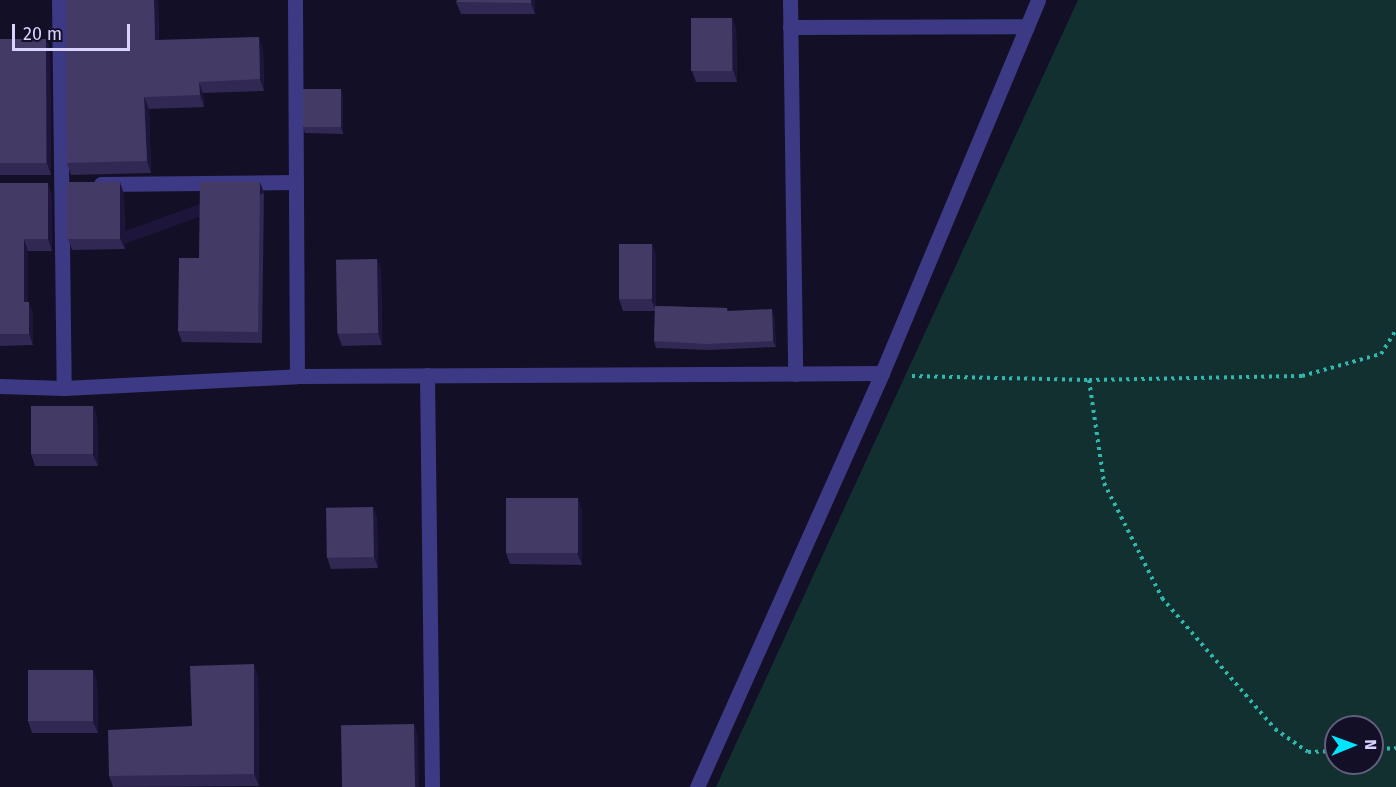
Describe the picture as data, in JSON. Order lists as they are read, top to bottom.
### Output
{
  "scale_bar": "20 m",
  "north": "right"
}
